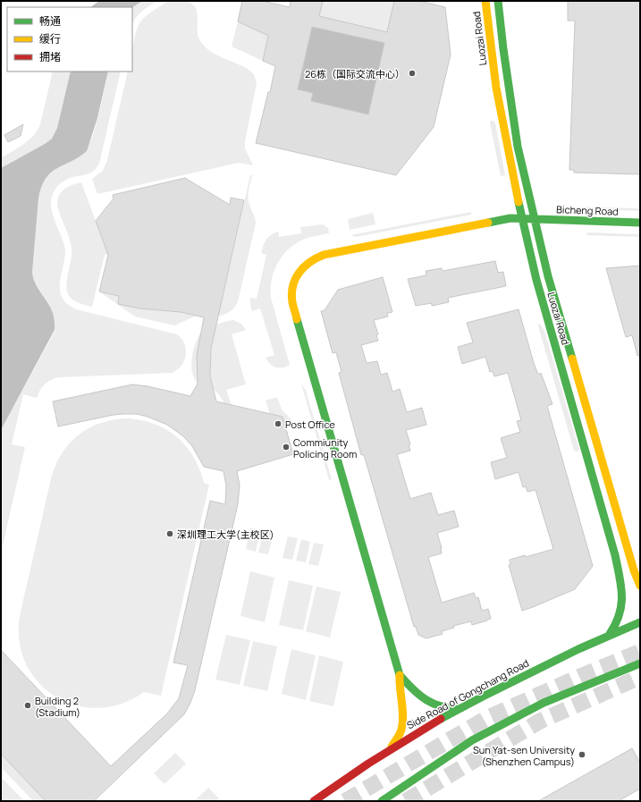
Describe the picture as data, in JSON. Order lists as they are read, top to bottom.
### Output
{
  "streets": {
    "main road": ["Luozai Road", "Bicheng Road", "Side Road of Gongchang Road"]
  },
  "crossings": [
    ["Luozai Road", "Bicheng Road"],
    ["Luozai Road", "Side Road of Gongchang Road"]
  ],
  "places": [
    "26栋（国际交流中心）",
    "Post Office",
    "Commiunity Policing Room",
    "深圳理工大学(主校区)",
    "Building 2 (Stadium)",
    "Sun Yat-sen University (Shenzhen Campus)"
  ],
  "legend": ["畅通", "缓行", "拥堵"]
}
